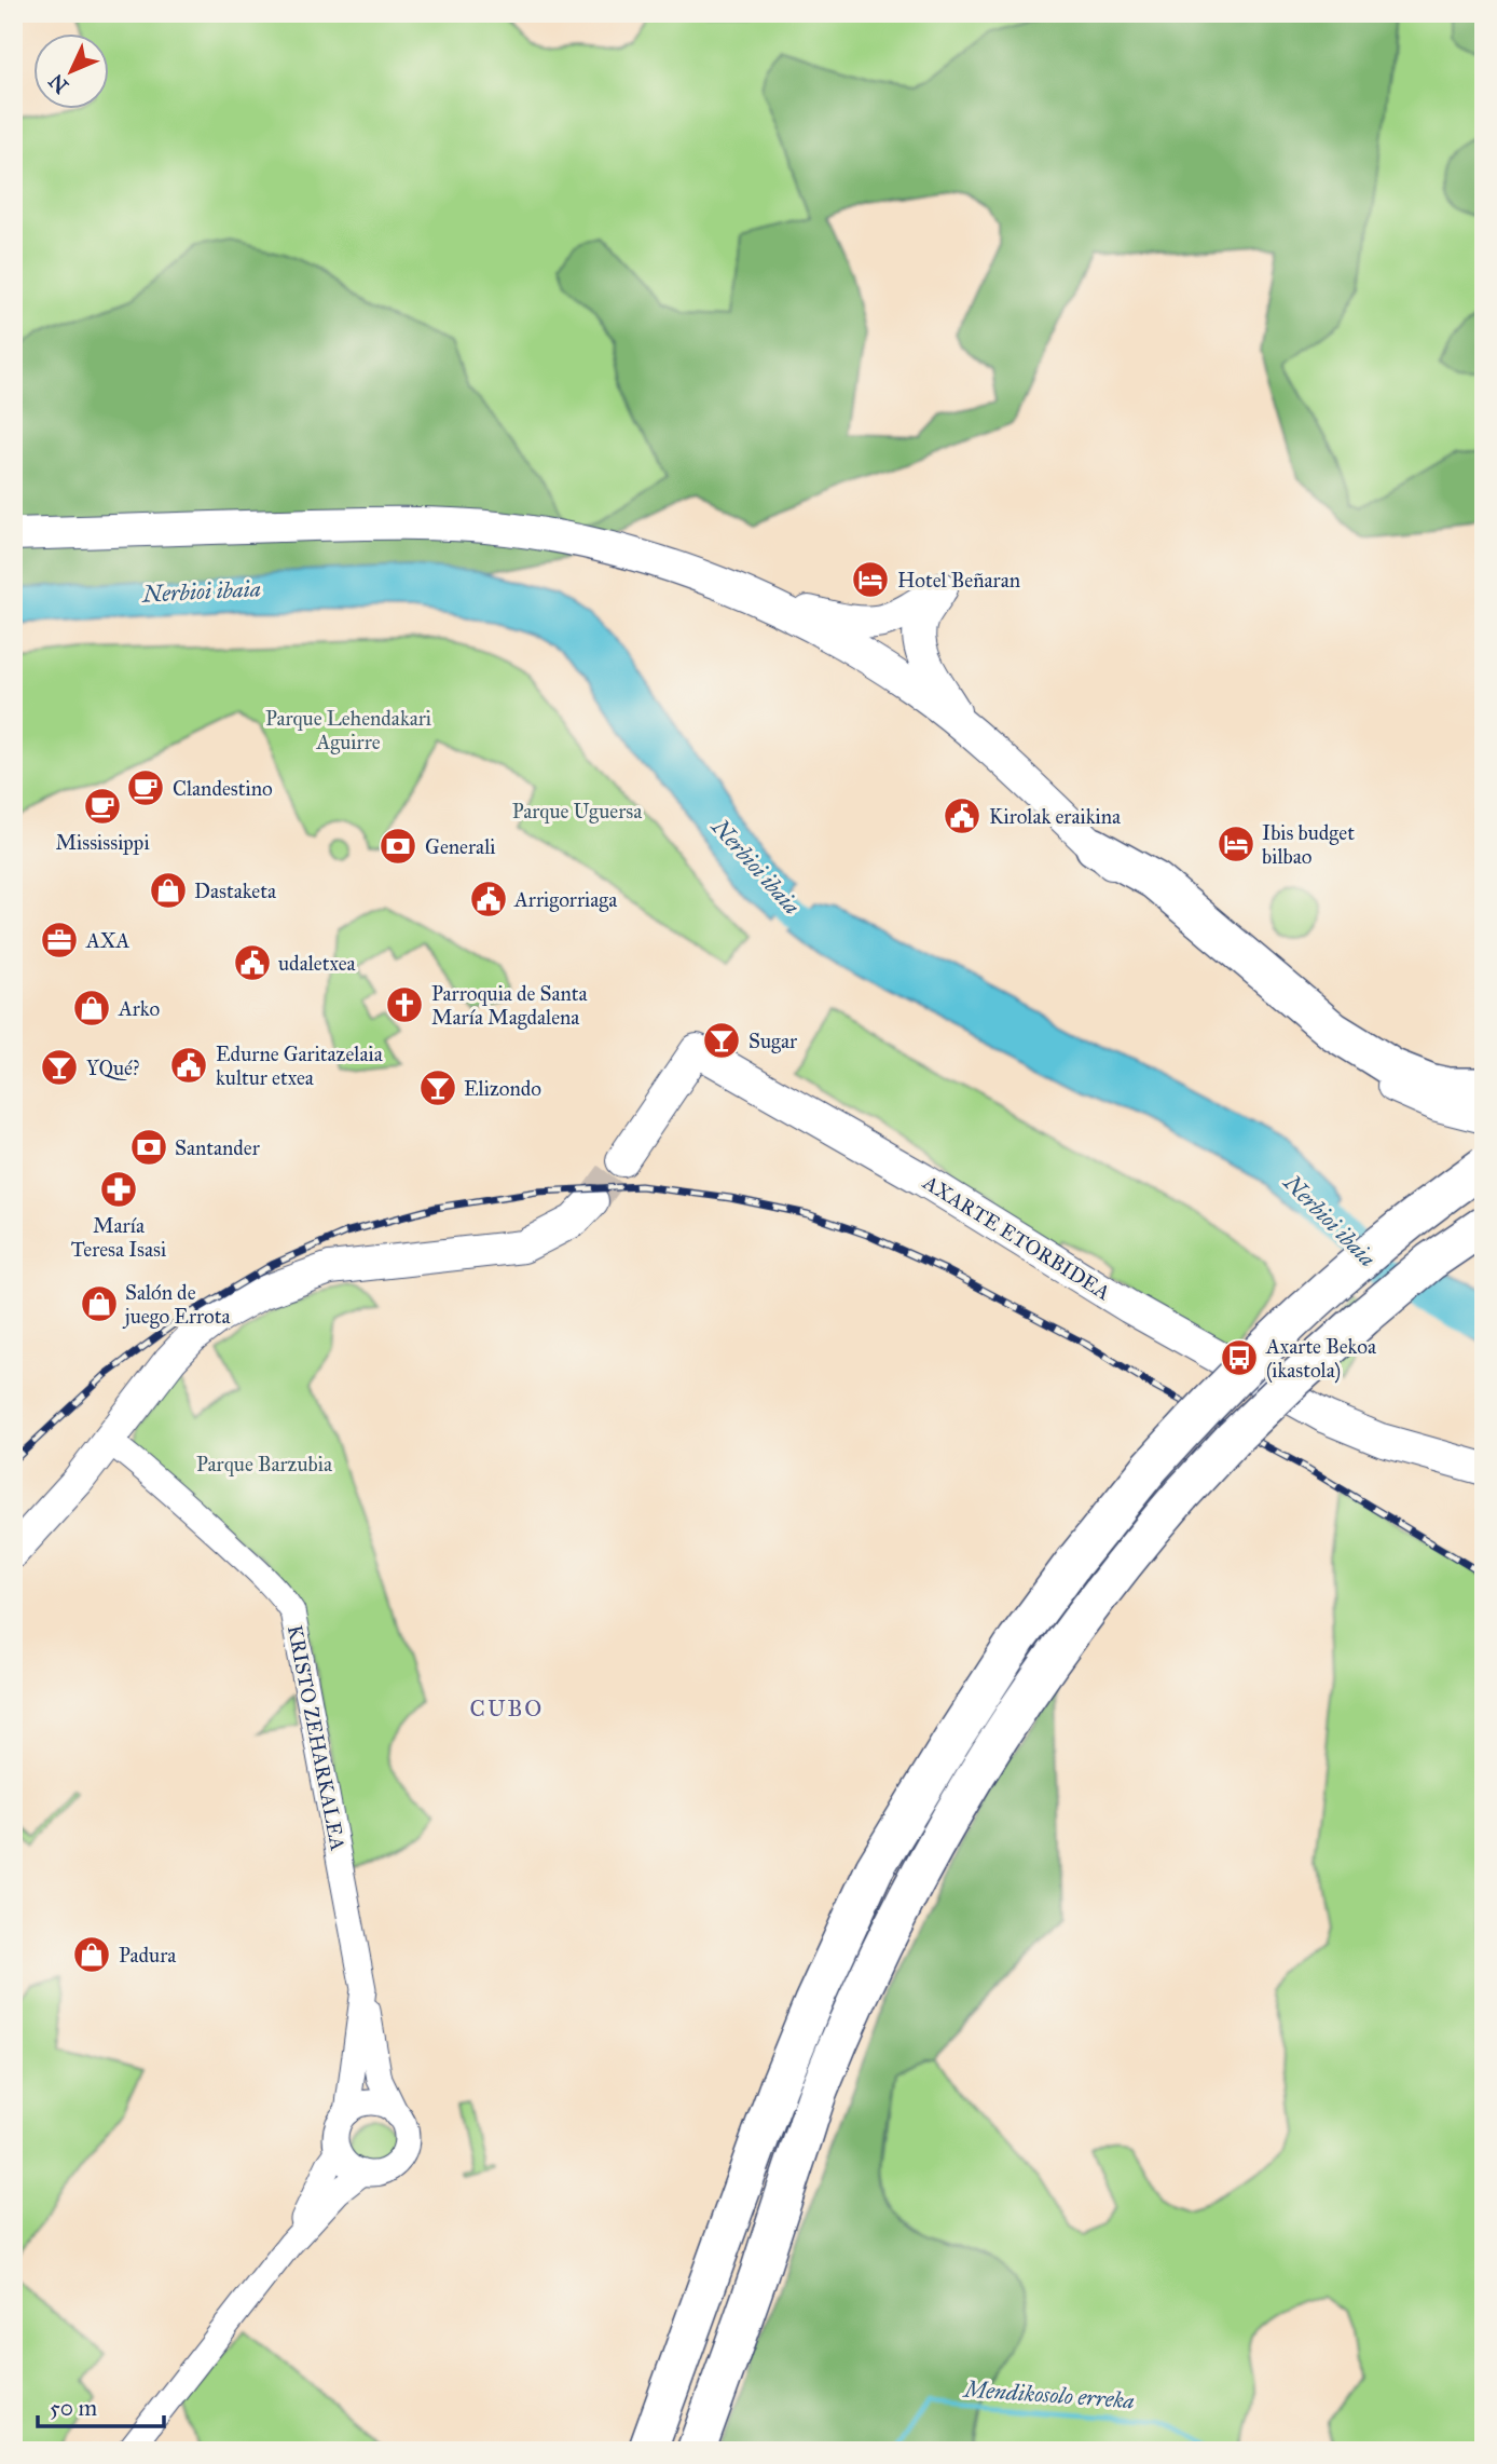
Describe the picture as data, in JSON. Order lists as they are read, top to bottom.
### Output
{
  "streets": {
    "main road": ["AXARTE ETORBIDEA"],
    "street": ["KRISTO ZEHARKALEA"]
  },
  "districts": ["CUBO"],
  "water": ["Nerbioi ibaia", "Mendikosolo erreka"],
  "parks": ["Parque Lehendakari Aguirre", "Parque Uguersa", "Parque Barzubia"],
  "places": {
    "hotel": ["Hotel Beñaran", "Ibis budget bilbao"],
    "cafe": ["Clandestino", "Mississippi"],
    "public building": [
      "Kirolak eraikina",
      "Arrigorriaga",
      "udaletxea",
      "Edurne Garitazelaia kultur etxea"
    ],
    "bank": ["Generali", "Santander"],
    "shop": [
      "Dastaketa",
      "Arko",
      "Salón de juego Errota",
      "Padura"
    ],
    "office": ["AXA"],
    "church": ["Parroquia de Santa María Magdalena"],
    "bar": ["Sugar", "YQué?", "Elizondo"],
    "pharmacy": ["María Teresa Isasi"],
    "bus stop": ["Axarte Bekoa (ikastola)"]
  },
  "scale_bar": "50 m",
  "north": "bottom left"
}
